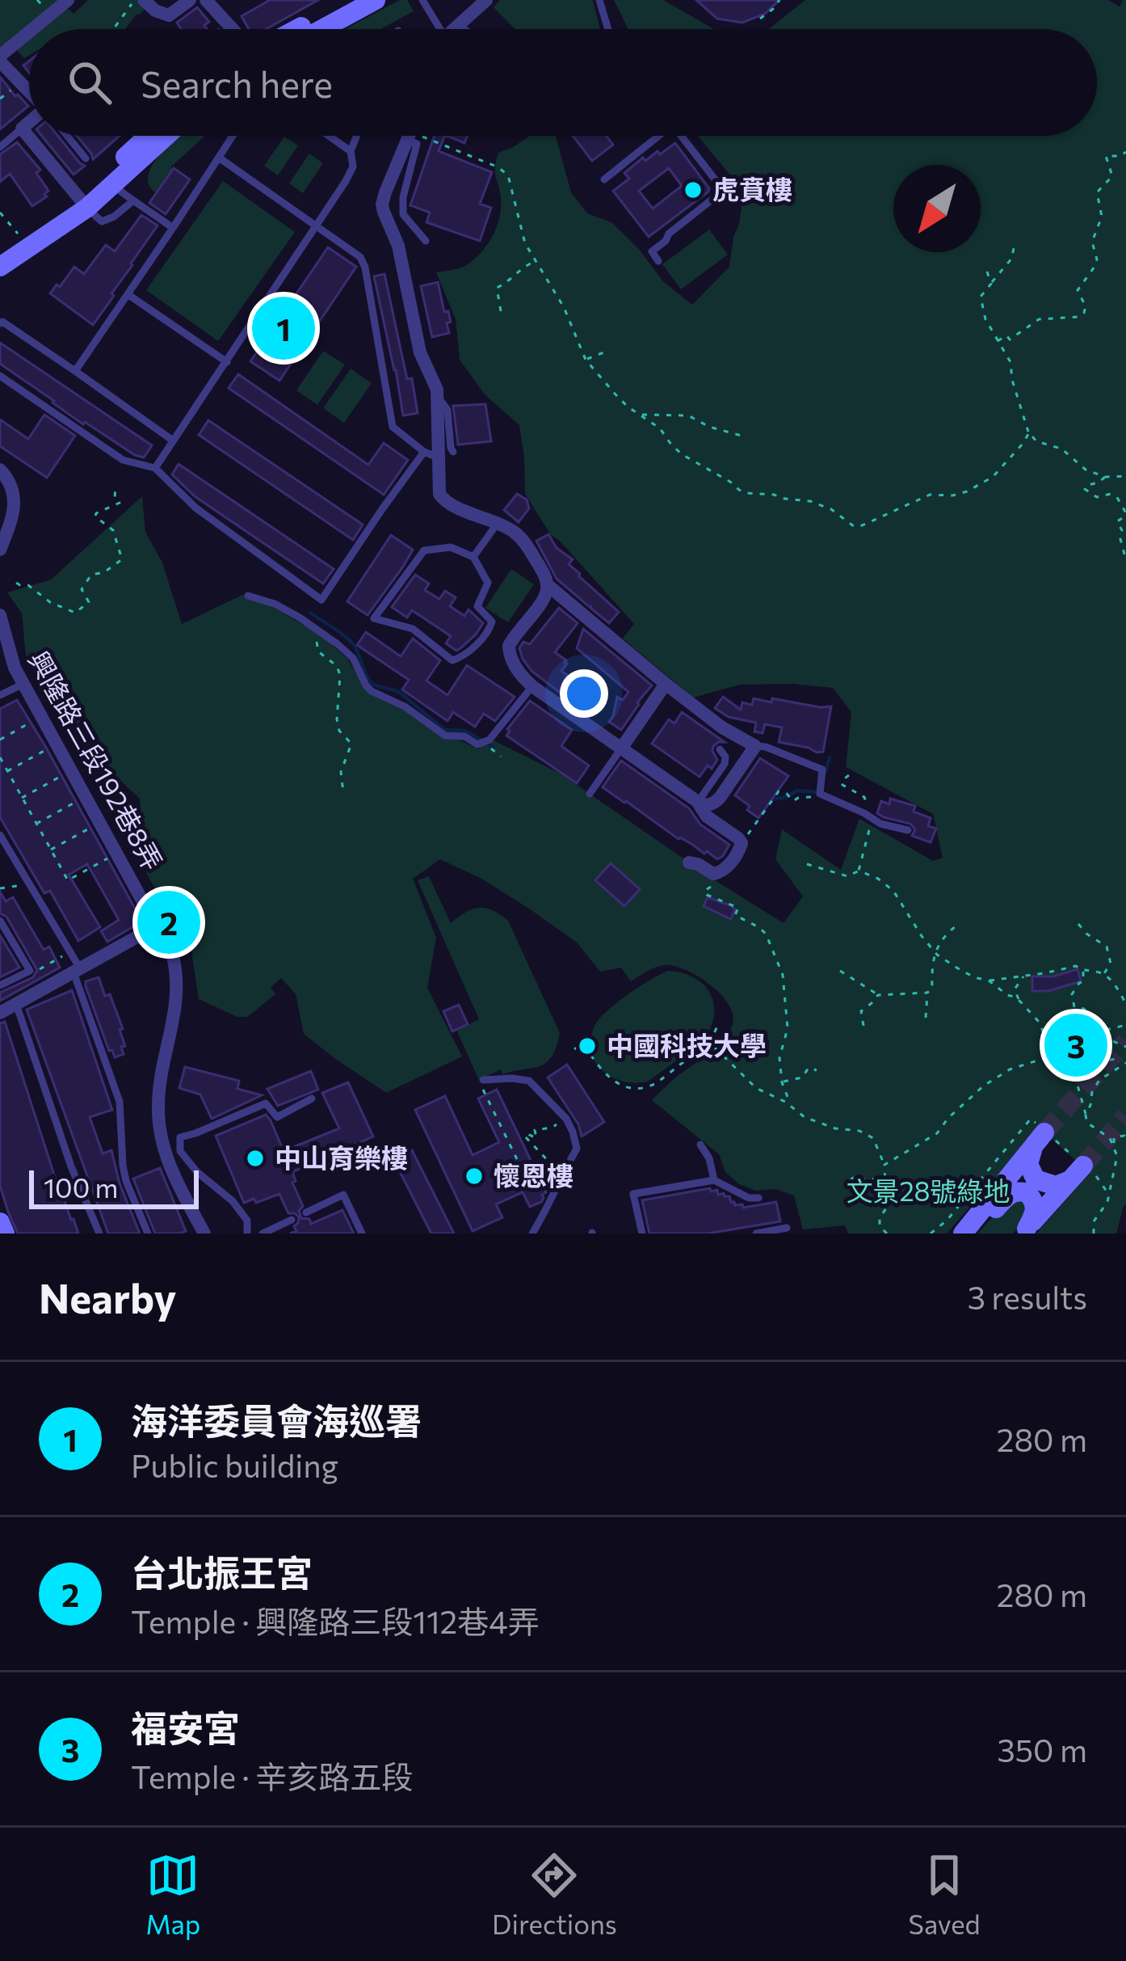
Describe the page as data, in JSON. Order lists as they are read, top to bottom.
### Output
{
  "streets": {
    "street": ["興隆路三段192巷8弄"]
  },
  "parks": ["文景28號綠地"],
  "places": [
    "虎賁樓",
    "中國科技大學",
    "中山育樂樓",
    "懷恩樓"
  ],
  "scale_bar": "100 m",
  "north": "bottom left",
  "page": {
    "search": "Search here",
    "pins": ["1", "2", "3"],
    "scale": "100 m",
    "heading": ["Nearby", "3 results"],
    "list": [
      {
        "mark": "1",
        "name": "海洋委員會海巡署",
        "note": "Public building",
        "value": "280 m"
      },
      {
        "mark": "2",
        "name": "台北振王宮",
        "note": "Temple · 興隆路三段112巷4弄",
        "value": "280 m"
      },
      {
        "mark": "3",
        "name": "福安宮",
        "note": "Temple · 辛亥路五段",
        "value": "350 m"
      }
    ],
    "nav": ["Map", "Directions", "Saved"]
  }
}
